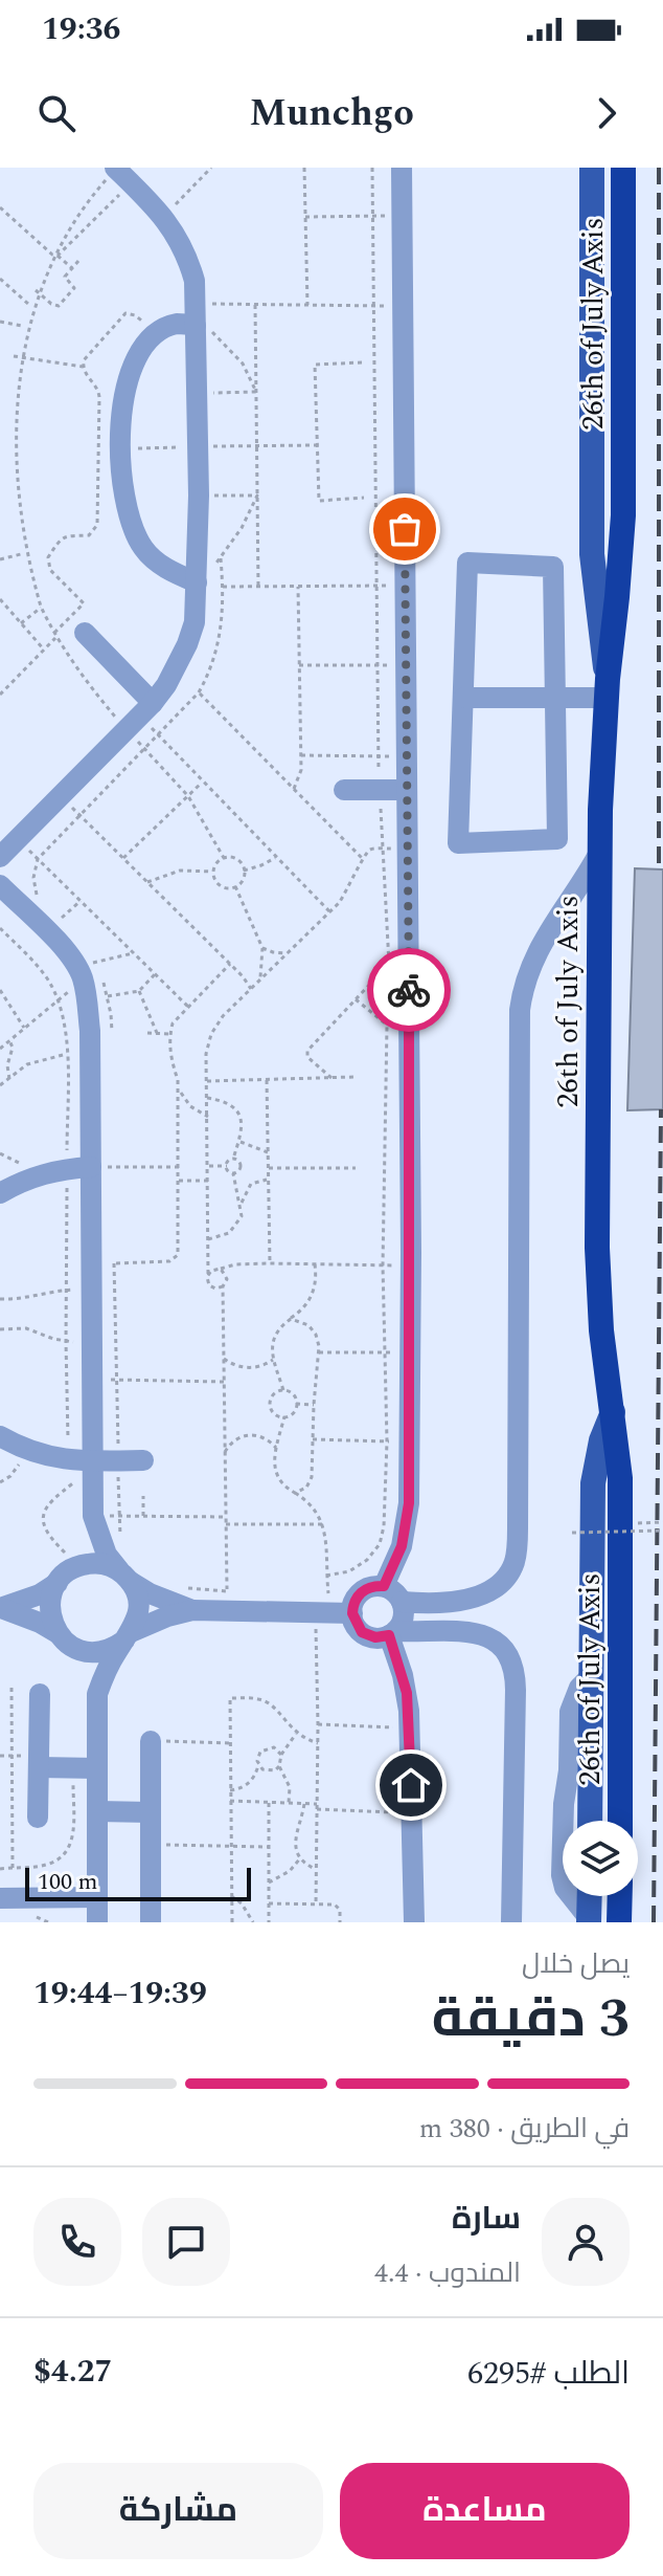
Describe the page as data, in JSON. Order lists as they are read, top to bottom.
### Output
{
  "streets": {
    "highway": ["26th of July Axis"]
  },
  "scale_bar": "100 m",
  "page": {
    "status": "19:36",
    "header": "Munchgo",
    "scale": "100 m",
    "heading": ["3 دقيقة", "يصل خلال", "19:39–19:44"],
    "panel": [
      "سارة",
      "المندوب · 4.4",
      "الطلب #6295",
      "$4.27"
    ],
    "bar": "في الطريق · 380 m",
    "buttons": ["مساعدة", "مشاركة"]
  }
}
